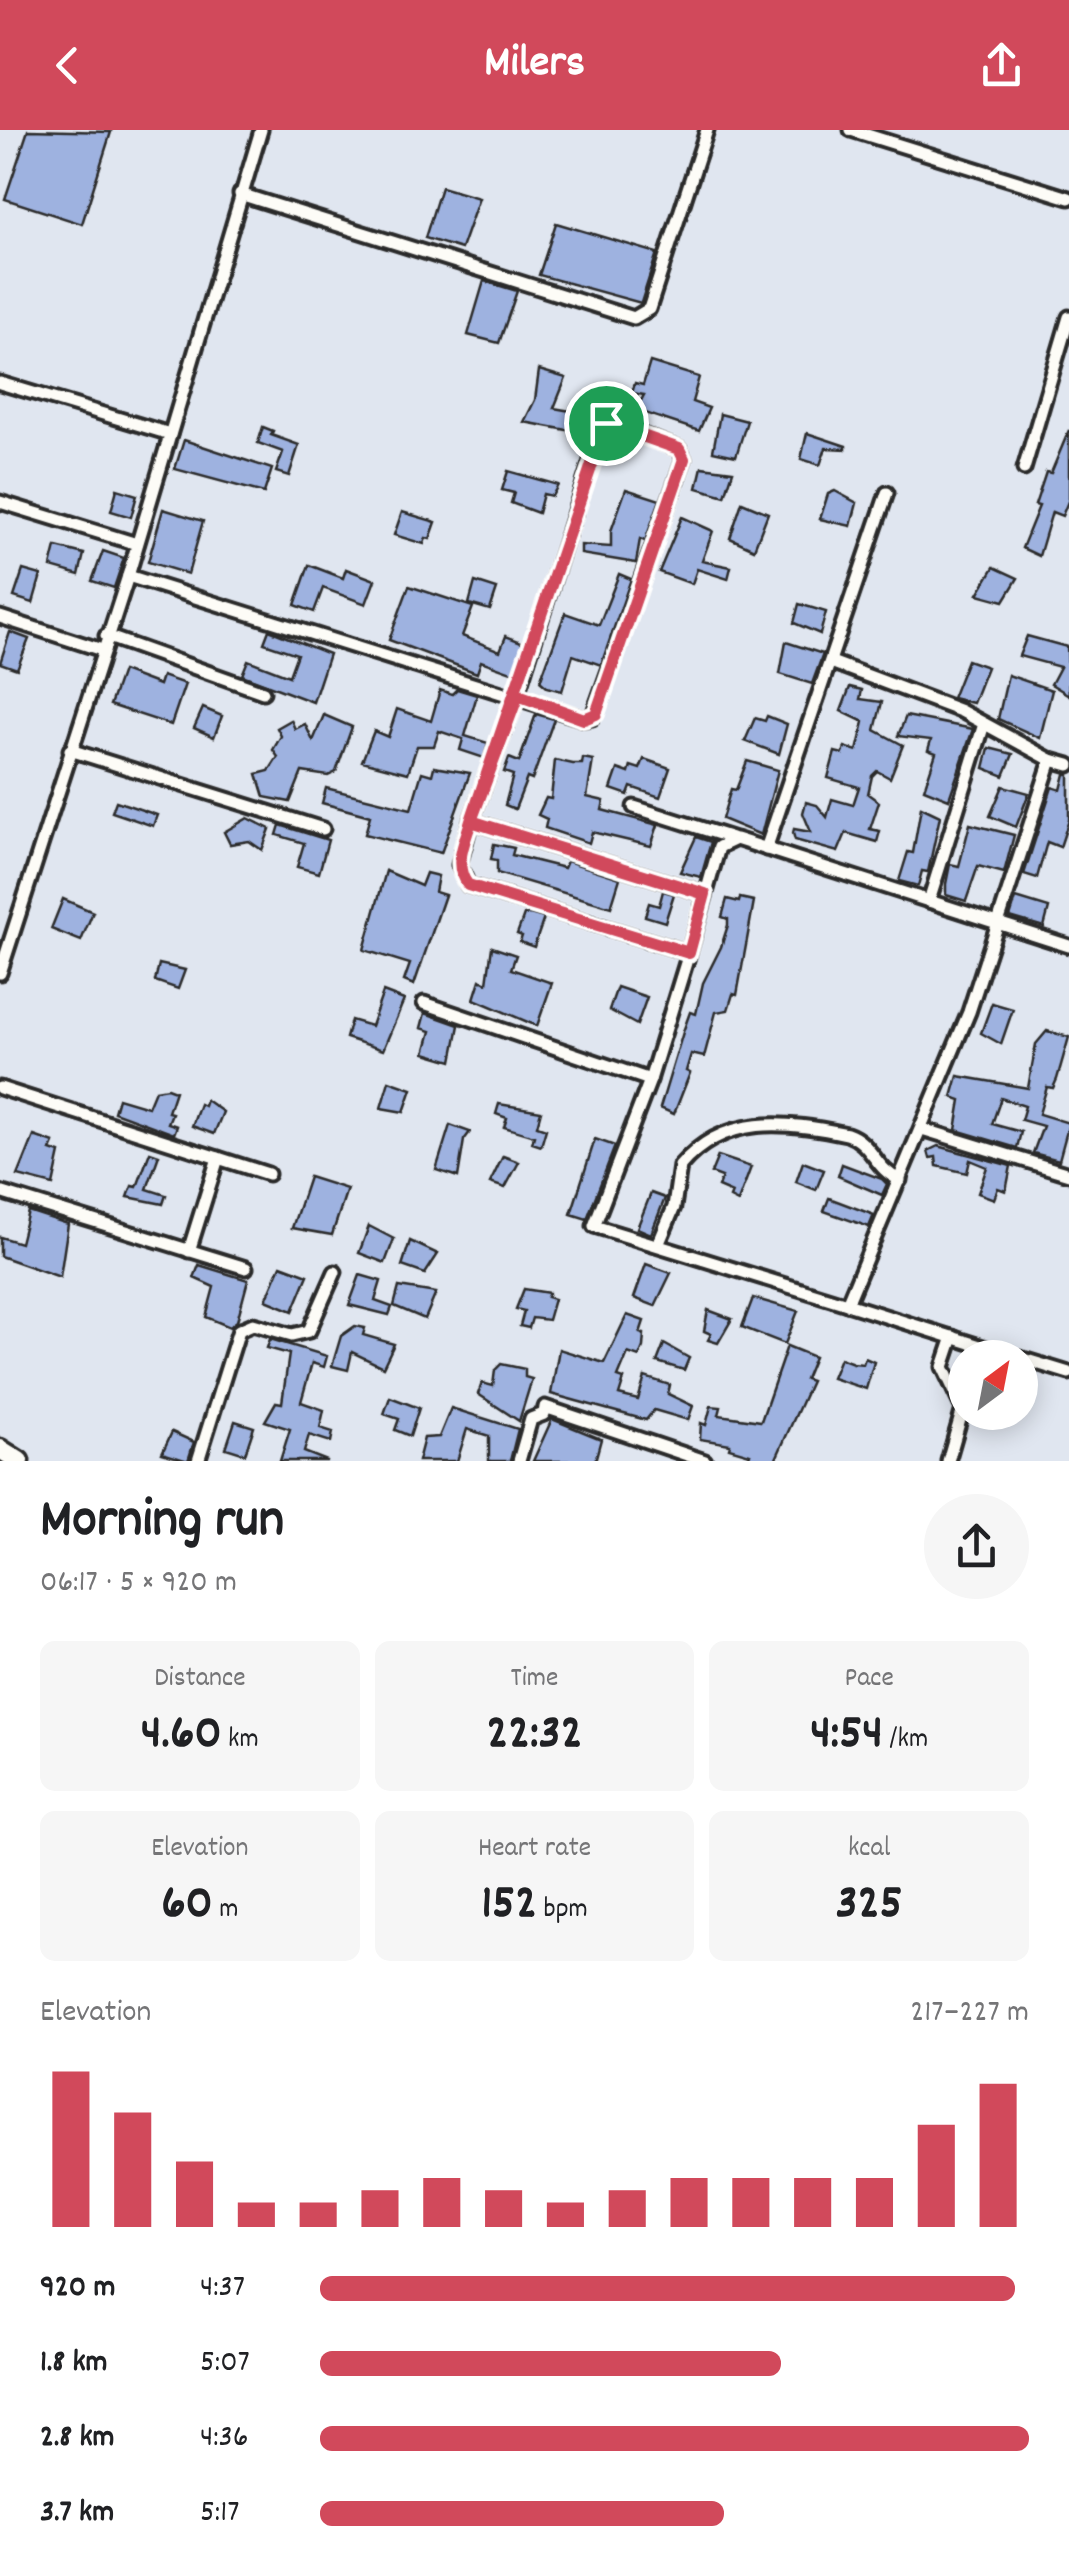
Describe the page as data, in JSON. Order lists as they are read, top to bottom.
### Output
{
  "north": "top right",
  "page": {
    "header": "Milers",
    "heading": ["Morning run", "06:17 · 5 × 920 m"],
    "stats": [
      ["Distance", "4.60 km"],
      ["Time", "22:32"],
      ["Pace", "4:54 /km"],
      ["Elevation", "60 m"],
      ["Heart rate", "152 bpm"],
      ["kcal", "325"]
    ],
    "chart": ["Elevation", "217–227 m"],
    "list": [
      {
        "name": "920 m",
        "note": "4:37"
      },
      {
        "name": "1.8 km",
        "note": "5:07"
      },
      {
        "name": "2.8 km",
        "note": "4:36"
      },
      {
        "name": "3.7 km",
        "note": "5:17"
      }
    ]
  }
}
